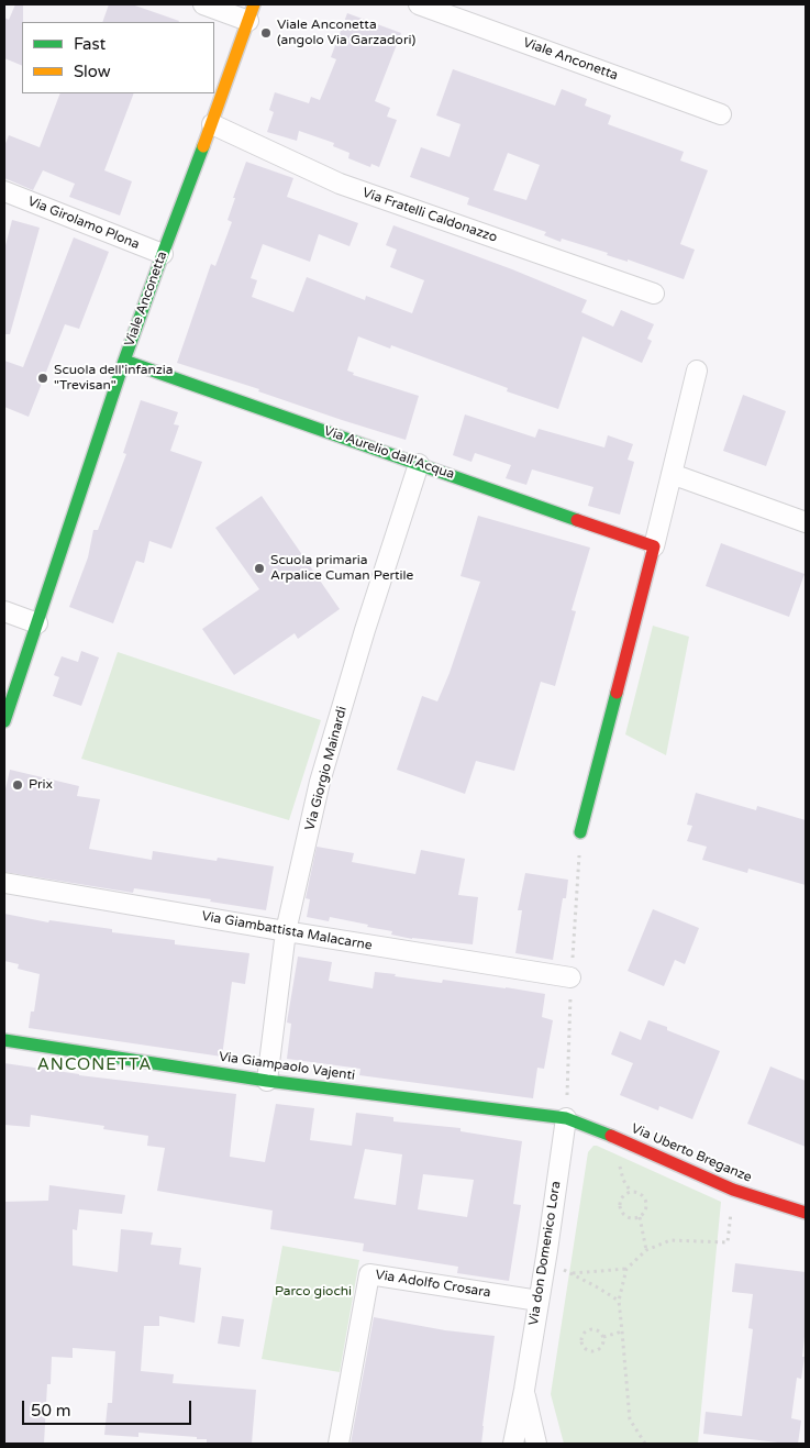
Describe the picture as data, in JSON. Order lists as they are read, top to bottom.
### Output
{
  "streets": {
    "street": [
      "Viale Anconetta",
      "Via Fratelli Caldonazzo",
      "Via Girolamo Plona",
      "Via Aurelio dall'Acqua",
      "Via Giorgio Mainardi",
      "Via Giambattista Malacarne",
      "Via Giampaolo Vajenti",
      "Via Uberto Breganze",
      "Via don Domenico Lora",
      "Via Adolfo Crosara"
    ]
  },
  "crossings": [
    ["Viale Anconetta", "Via Fratelli Caldonazzo"],
    ["Viale Anconetta", "Via Girolamo Plona"],
    ["Viale Anconetta", "Via Aurelio dall'Acqua"],
    ["Via Aurelio dall'Acqua", "Via Giorgio Mainardi"],
    ["Via Giorgio Mainardi", "Via Giambattista Malacarne"],
    ["Via Giorgio Mainardi", "Via Giampaolo Vajenti"],
    ["Via Giampaolo Vajenti", "Via Uberto Breganze"],
    ["Via Giampaolo Vajenti", "Via don Domenico Lora"],
    ["Via Uberto Breganze", "Via don Domenico Lora"],
    ["Via don Domenico Lora", "Via Adolfo Crosara"]
  ],
  "districts": ["ANCONETTA"],
  "parks": ["Parco giochi"],
  "places": [
    "Viale Anconetta (angolo Via Garzadori)",
    "Scuola dell'infanzia \"Trevisan\"",
    "Scuola primaria Arpalice Cuman Pertile",
    "Prix"
  ],
  "legend": ["Fast", "Slow"],
  "scale_bar": "50 m"
}
